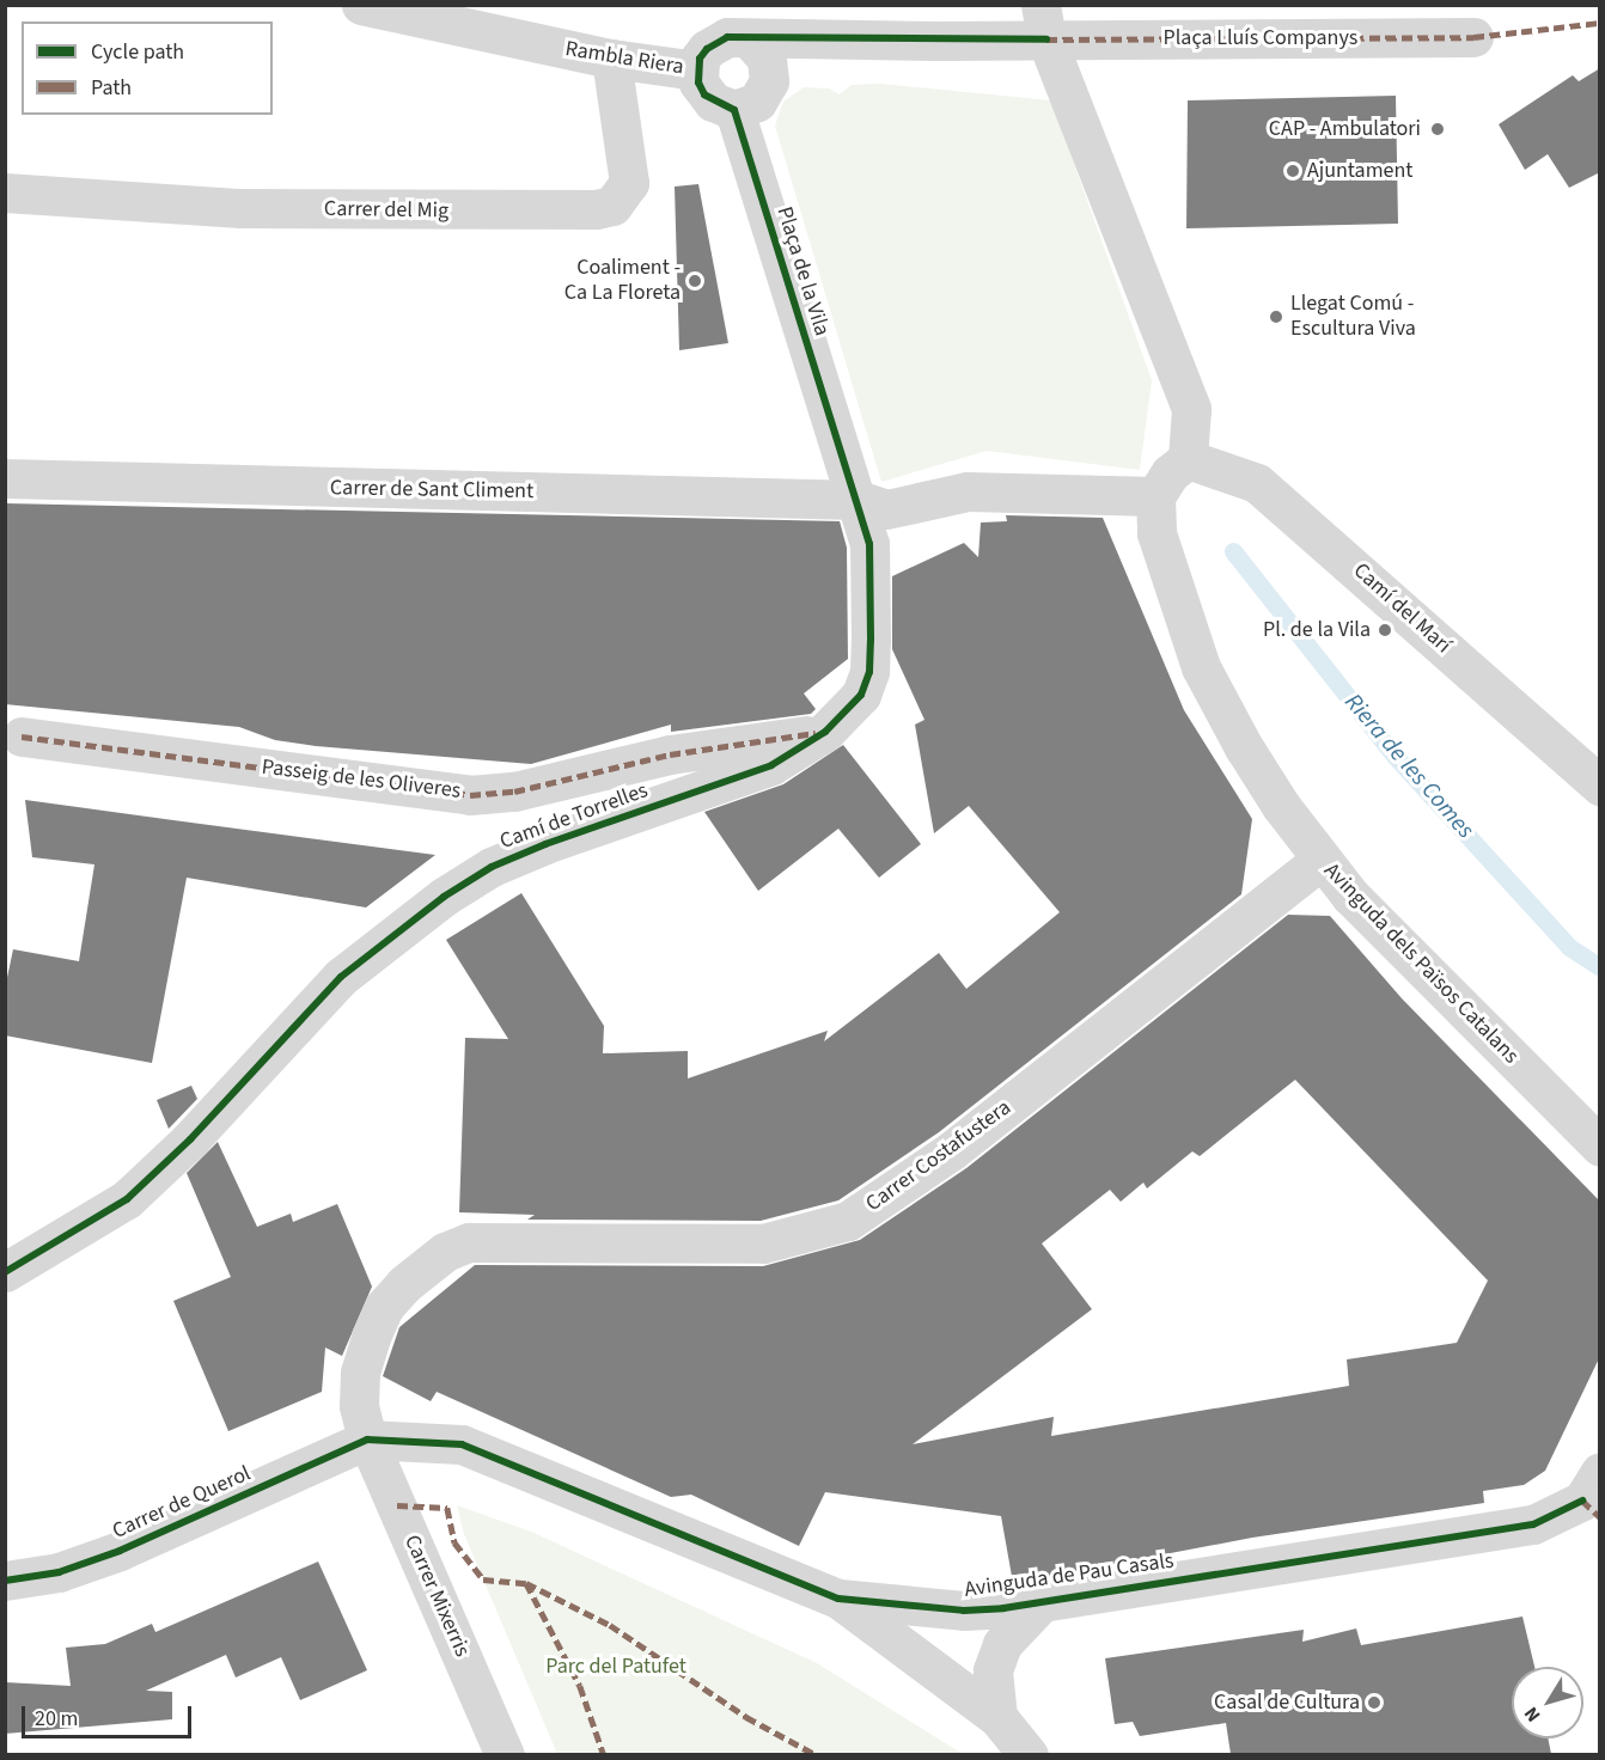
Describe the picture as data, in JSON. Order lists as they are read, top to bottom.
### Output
{
  "streets": {
    "street": [
      "Plaça Lluís Companys",
      "Rambla Riera",
      "Carrer del Mig",
      "Plaça de la Vila",
      "Carrer de Sant Climent",
      "Camí del Marí",
      "Passeig de les Oliveres",
      "Camí de Torrelles",
      "Avinguda dels Països Catalans",
      "Carrer Costafustera",
      "Carrer de Querol",
      "Avinguda de Pau Casals",
      "Carrer Mixerris"
    ]
  },
  "crossings": [
    ["Plaça Lluís Companys", "Rambla Riera"],
    ["Rambla Riera", "Carrer del Mig"],
    ["Rambla Riera", "Plaça de la Vila"],
    ["Plaça de la Vila", "Carrer de Sant Climent"],
    ["Plaça de la Vila", "Camí de Torrelles"],
    ["Carrer de Sant Climent", "Camí de Torrelles"],
    ["Passeig de les Oliveres", "Camí de Torrelles"],
    ["Avinguda dels Països Catalans", "Carrer Costafustera"],
    ["Carrer Costafustera", "Carrer de Querol"],
    ["Carrer Costafustera", "Avinguda de Pau Casals"],
    ["Carrer Costafustera", "Carrer Mixerris"],
    ["Carrer de Querol", "Avinguda de Pau Casals"],
    ["Carrer de Querol", "Carrer Mixerris"],
    ["Avinguda de Pau Casals", "Carrer Mixerris"]
  ],
  "water": ["Riera de les Comes"],
  "parks": ["Parc del Patufet"],
  "places": [
    "CAP - Ambulatori",
    "Ajuntament",
    "Coaliment - Ca La Floreta",
    "Llegat Comú - Escultura Viva",
    "Pl. de la Vila",
    "Casal de Cultura"
  ],
  "legend": ["Cycle path", "Path"],
  "scale_bar": "20 m",
  "north": "bottom left"
}
